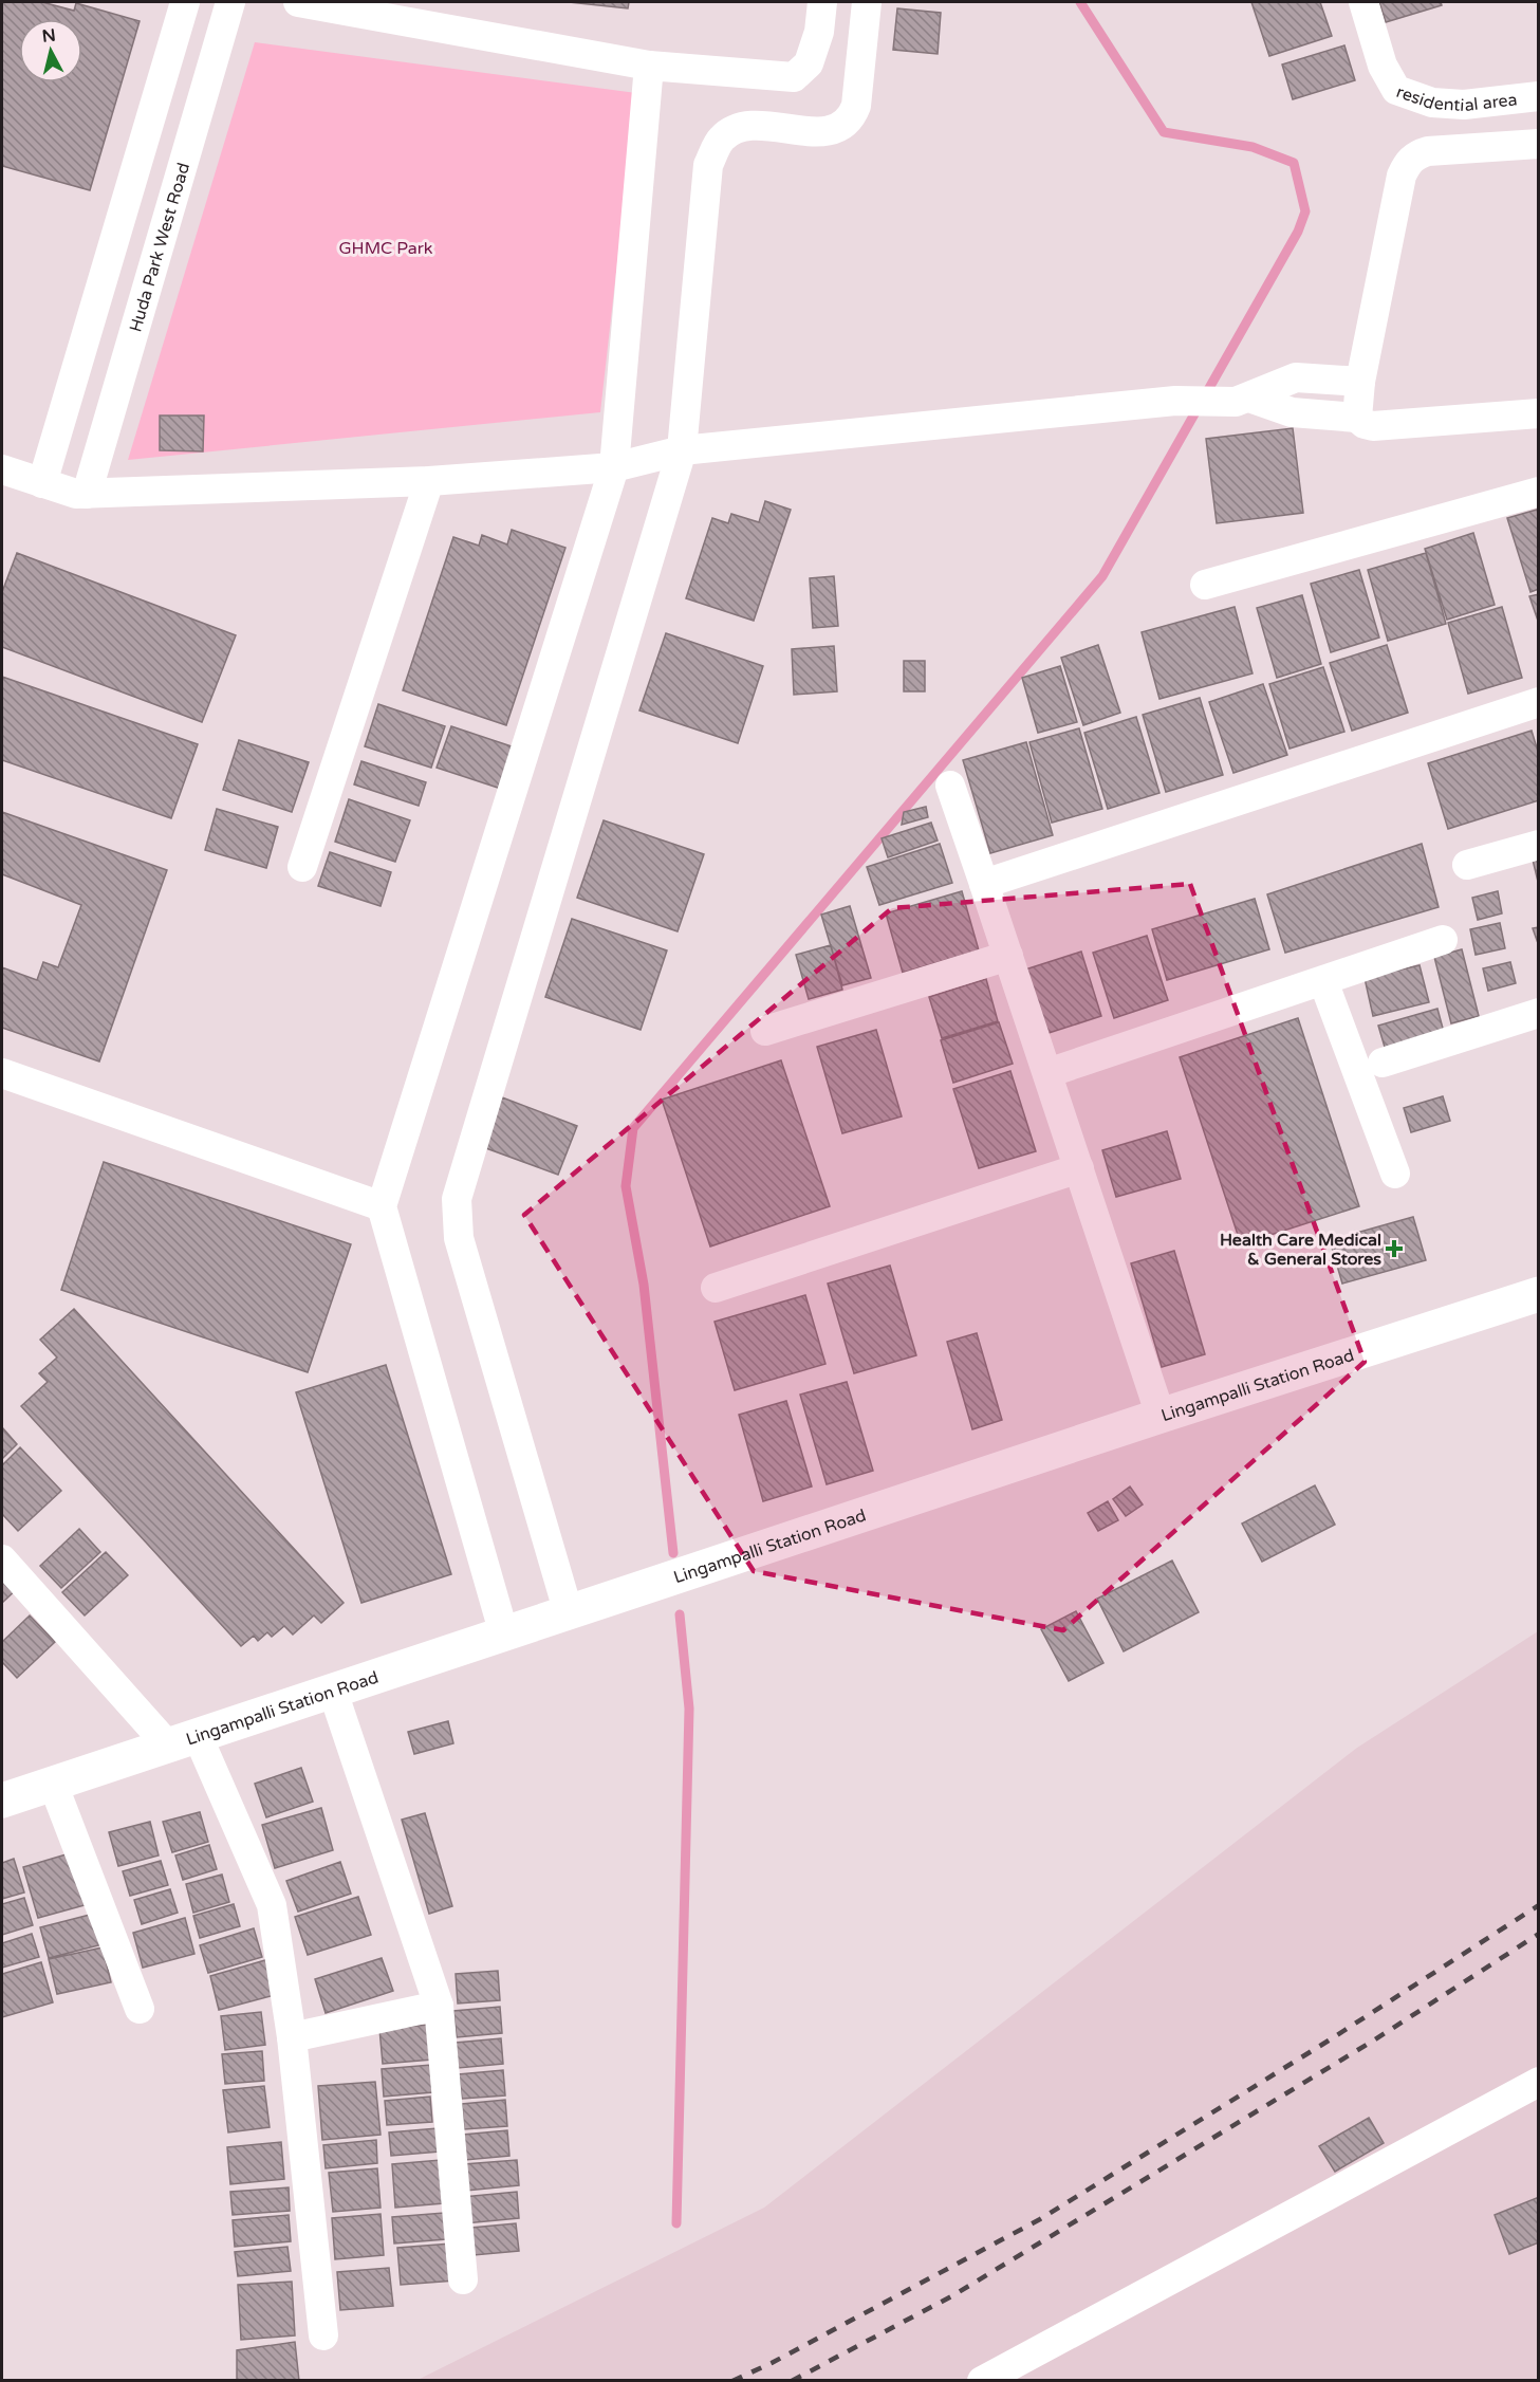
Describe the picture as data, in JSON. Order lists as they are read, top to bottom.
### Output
{
  "streets": {
    "street": ["residential area", "Huda Park West Road", "Lingampalli Station Road"]
  },
  "parks": ["GHMC Park"],
  "places": {
    "health": ["Health Care Medical & General Stores"]
  },
  "north": "top"
}
